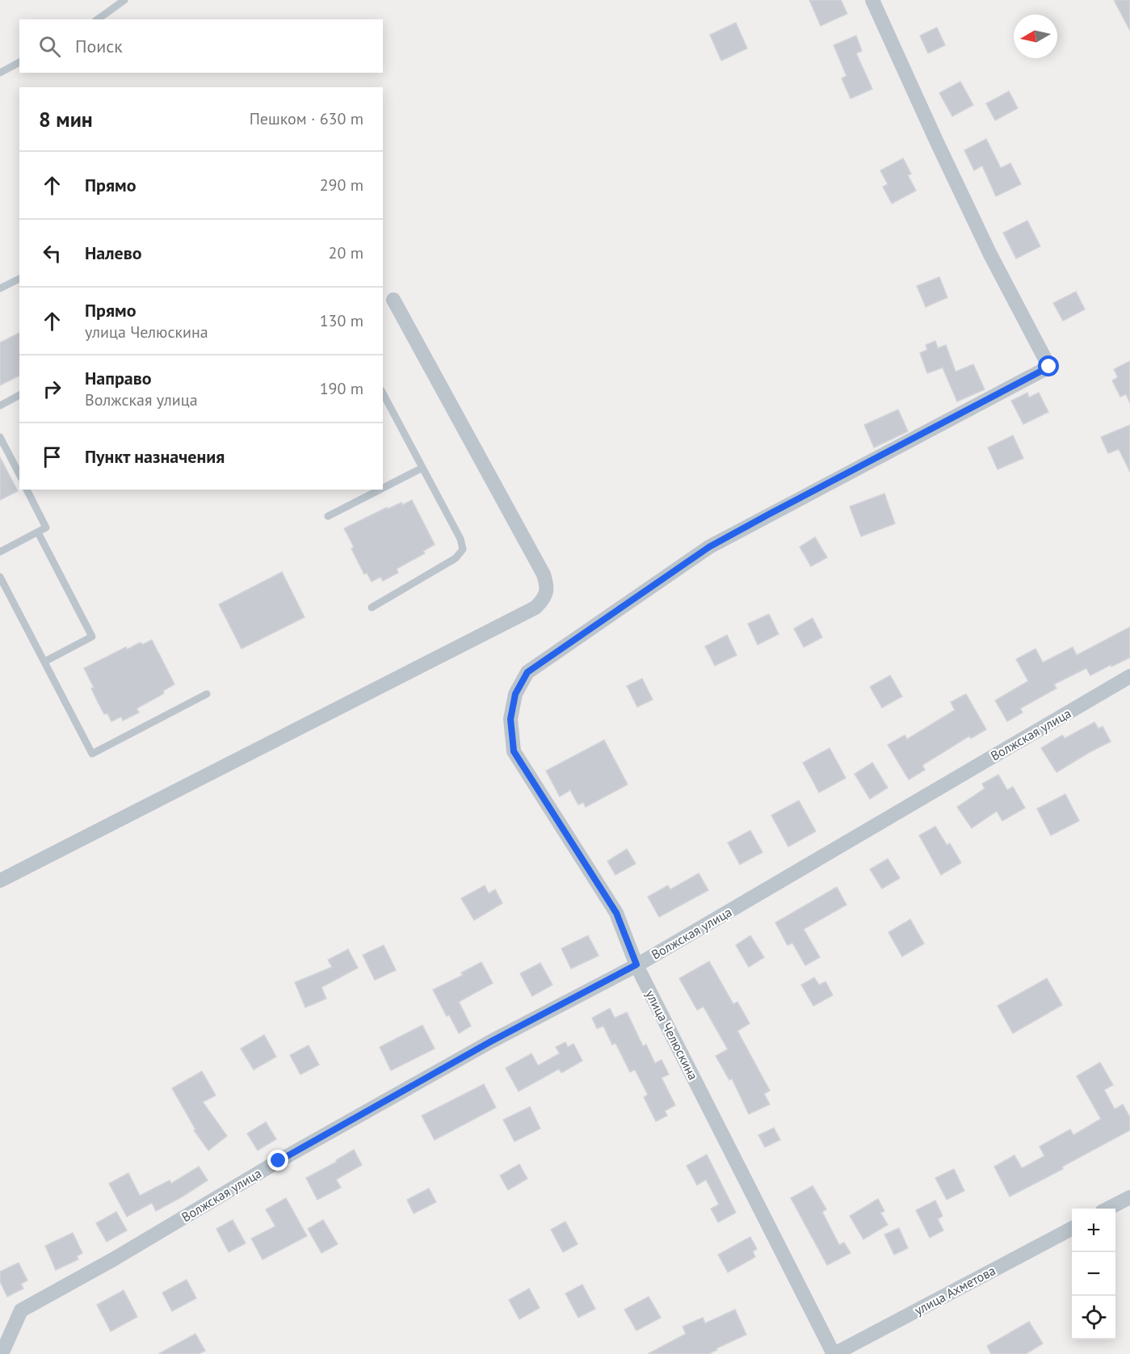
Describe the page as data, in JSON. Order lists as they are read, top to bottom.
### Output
{
  "streets": {
    "street": ["Волжская улица", "улица Челюскина", "улица Ахметова"]
  },
  "crossings": [
    ["Волжская улица", "улица Челюскина"],
    ["улица Челюскина", "улица Ахметова"]
  ],
  "north": "left",
  "page": {
    "search": "Поиск",
    "heading": ["8 мин", "Пешком · 630 m"],
    "list": [
      ["Прямо", "290 m"],
      ["Налево", "20 m"],
      ["Прямо", "улица Челюскина", "130 m"],
      ["Направо", "Волжская улица", "190 m"],
      "Пункт назначения"
    ],
    "map_buttons": ["+", "−"]
  }
}
